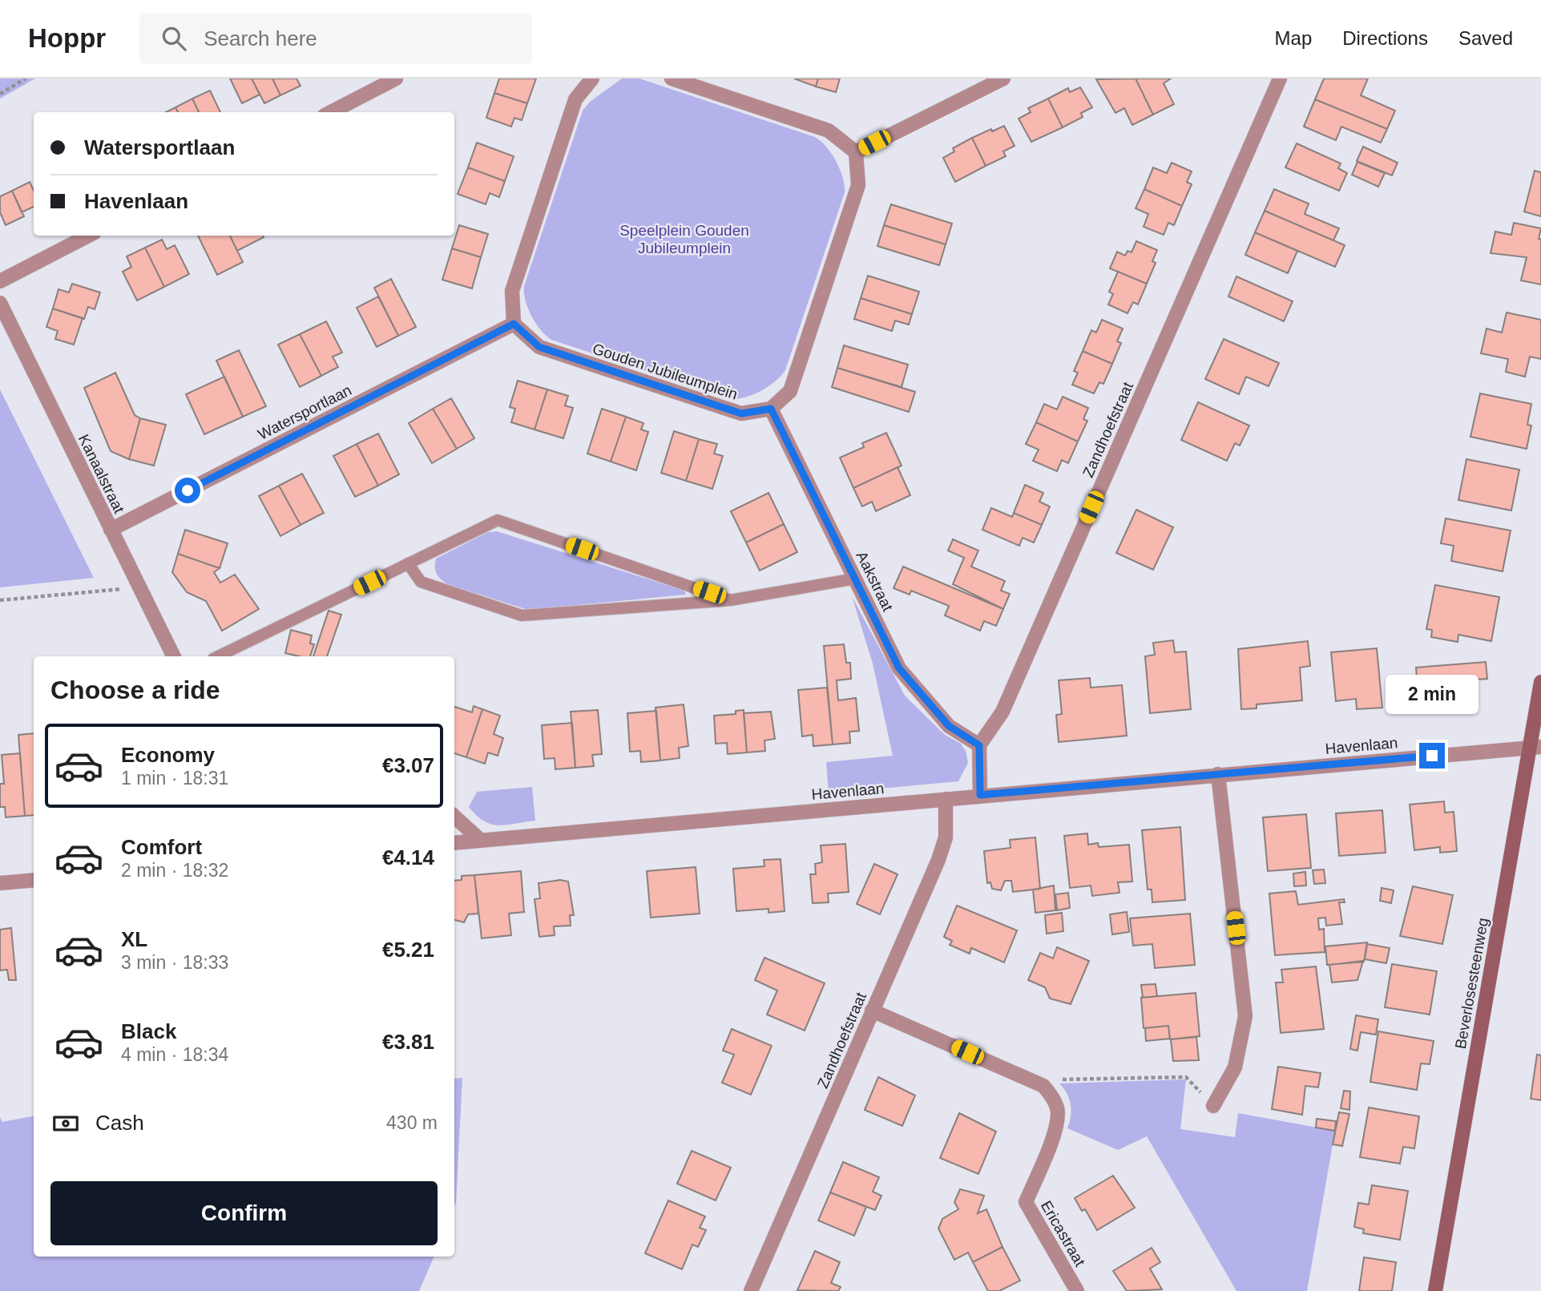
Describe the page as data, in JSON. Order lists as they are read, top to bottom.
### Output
{
  "streets": {
    "street": [
      "Gouden Jubileumplein",
      "Watersportlaan",
      "Zandhoefstraat",
      "Kanaalstraat",
      "Aakstraat",
      "Havenlaan",
      "Beverlosesteenweg",
      "Ericastraat"
    ]
  },
  "crossings": [
    ["Gouden Jubileumplein", "Watersportlaan"],
    ["Gouden Jubileumplein", "Aakstraat"],
    ["Watersportlaan", "Kanaalstraat"],
    ["Zandhoefstraat", "Aakstraat"],
    ["Zandhoefstraat", "Havenlaan"],
    ["Havenlaan", "Beverlosesteenweg"]
  ],
  "parks": ["Speelplein Gouden Jubileumplein"],
  "page": {
    "header": "Hoppr",
    "search": "Search here",
    "nav": ["Map", "Directions", "Saved"],
    "banner": ["Watersportlaan", "Havenlaan"],
    "heading": "Choose a ride",
    "bubble": "2 min",
    "list": [
      {
        "name": "Economy",
        "note": "1 min · 18:31",
        "value": "€3.07"
      },
      {
        "name": "Comfort",
        "note": "2 min · 18:32",
        "value": "€4.14"
      },
      {
        "name": "XL",
        "note": "3 min · 18:33",
        "value": "€5.21"
      },
      {
        "name": "Black",
        "note": "4 min · 18:34",
        "value": "€3.81"
      }
    ],
    "pay": ["Cash", "430 m"],
    "buttons": "Confirm"
  }
}
